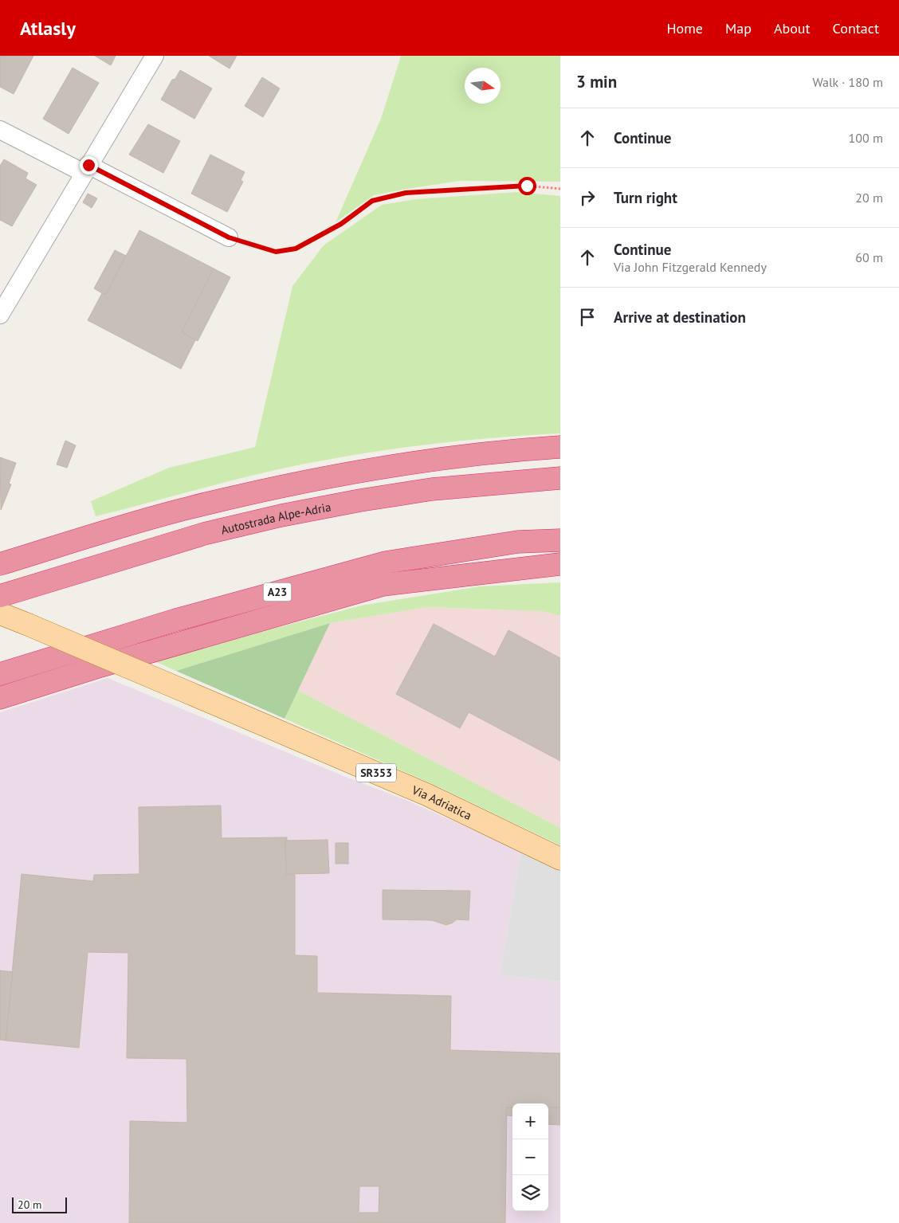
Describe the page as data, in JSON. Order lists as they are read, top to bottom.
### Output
{
  "streets": {
    "highway": ["Autostrada Alpe-Adria", "A23"],
    "main road": ["SR353", "Via Adriatica"]
  },
  "scale_bar": "20 m",
  "north": "right",
  "page": {
    "header": "Atlasly",
    "nav": [
      "Home",
      "Map",
      "About",
      "Contact"
    ],
    "heading": ["3 min", "Walk · 180 m"],
    "list": [
      ["Continue", "100 m"],
      ["Turn right", "20 m"],
      ["Continue", "Via John Fitzgerald Kennedy", "60 m"],
      "Arrive at destination"
    ],
    "map_buttons": ["+", "−"],
    "scale": "20 m"
  }
}
